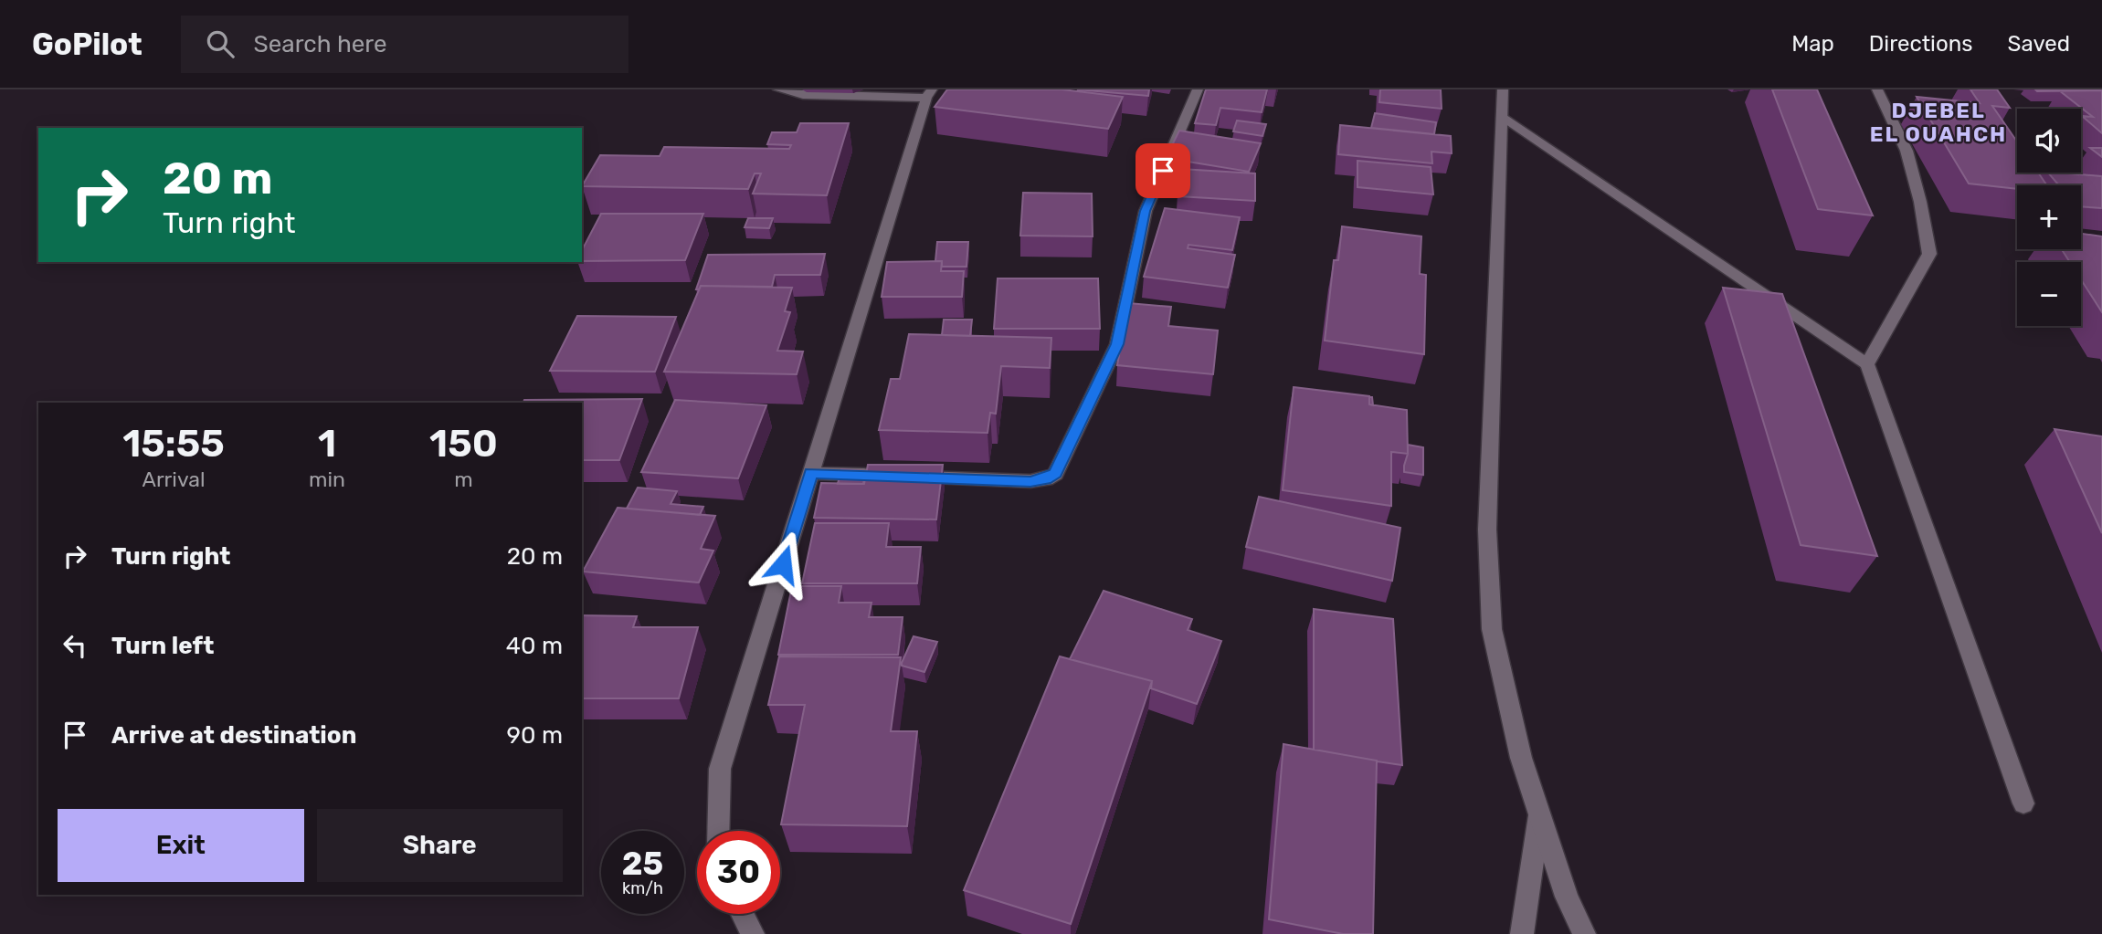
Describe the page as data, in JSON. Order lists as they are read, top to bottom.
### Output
{
  "districts": ["DJEBEL EL OUAHCH"],
  "page": {
    "header": "GoPilot",
    "search": "Search here",
    "nav": ["Map", "Directions", "Saved"],
    "map_buttons": ["+", "−"],
    "turn": ["20 m", "Turn right"],
    "eta": [
      "15:55",
      "Arrival",
      "1",
      "min",
      "150",
      "m"
    ],
    "list": [
      {
        "name": "Turn right",
        "value": "20 m"
      },
      {
        "name": "Turn left",
        "value": "40 m"
      },
      {
        "name": "Arrive at destination",
        "value": "90 m"
      }
    ],
    "buttons": ["Exit", "Share"],
    "speed": "25 km/h",
    "limit": "30"
  }
}
